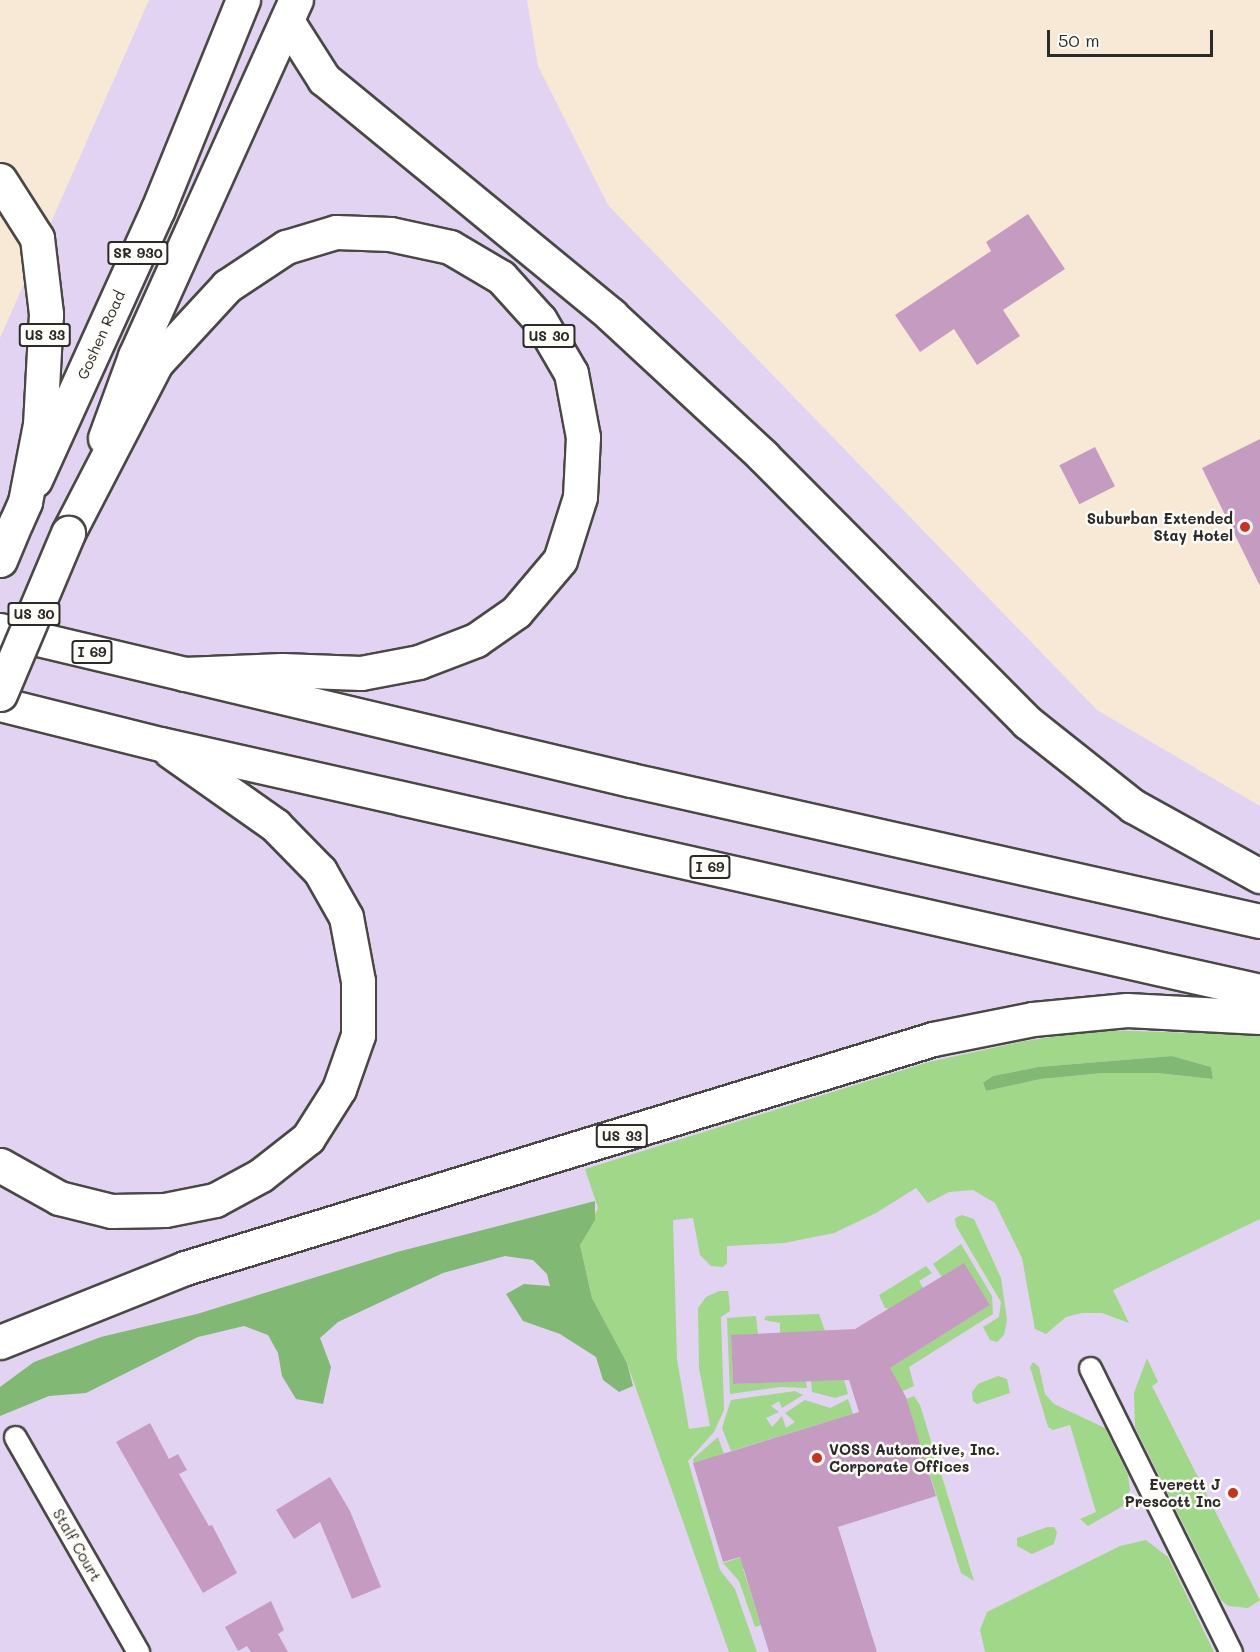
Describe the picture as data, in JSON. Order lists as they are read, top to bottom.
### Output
{
  "streets": {
    "highway": [
      "SR 930",
      "US 33",
      "Goshen Road",
      "US 30",
      "I 69"
    ],
    "street": ["Stalf Court"]
  },
  "crossings": [
    ["SR 930", "US 30"],
    ["US 33", "Goshen Road"],
    ["US 30", "I 69"]
  ],
  "places": ["Suburban Extended Stay Hotel", "VOSS Automotive, Inc. Corporate Offices", "Everett J Prescott Inc"],
  "scale_bar": "50 m"
}
